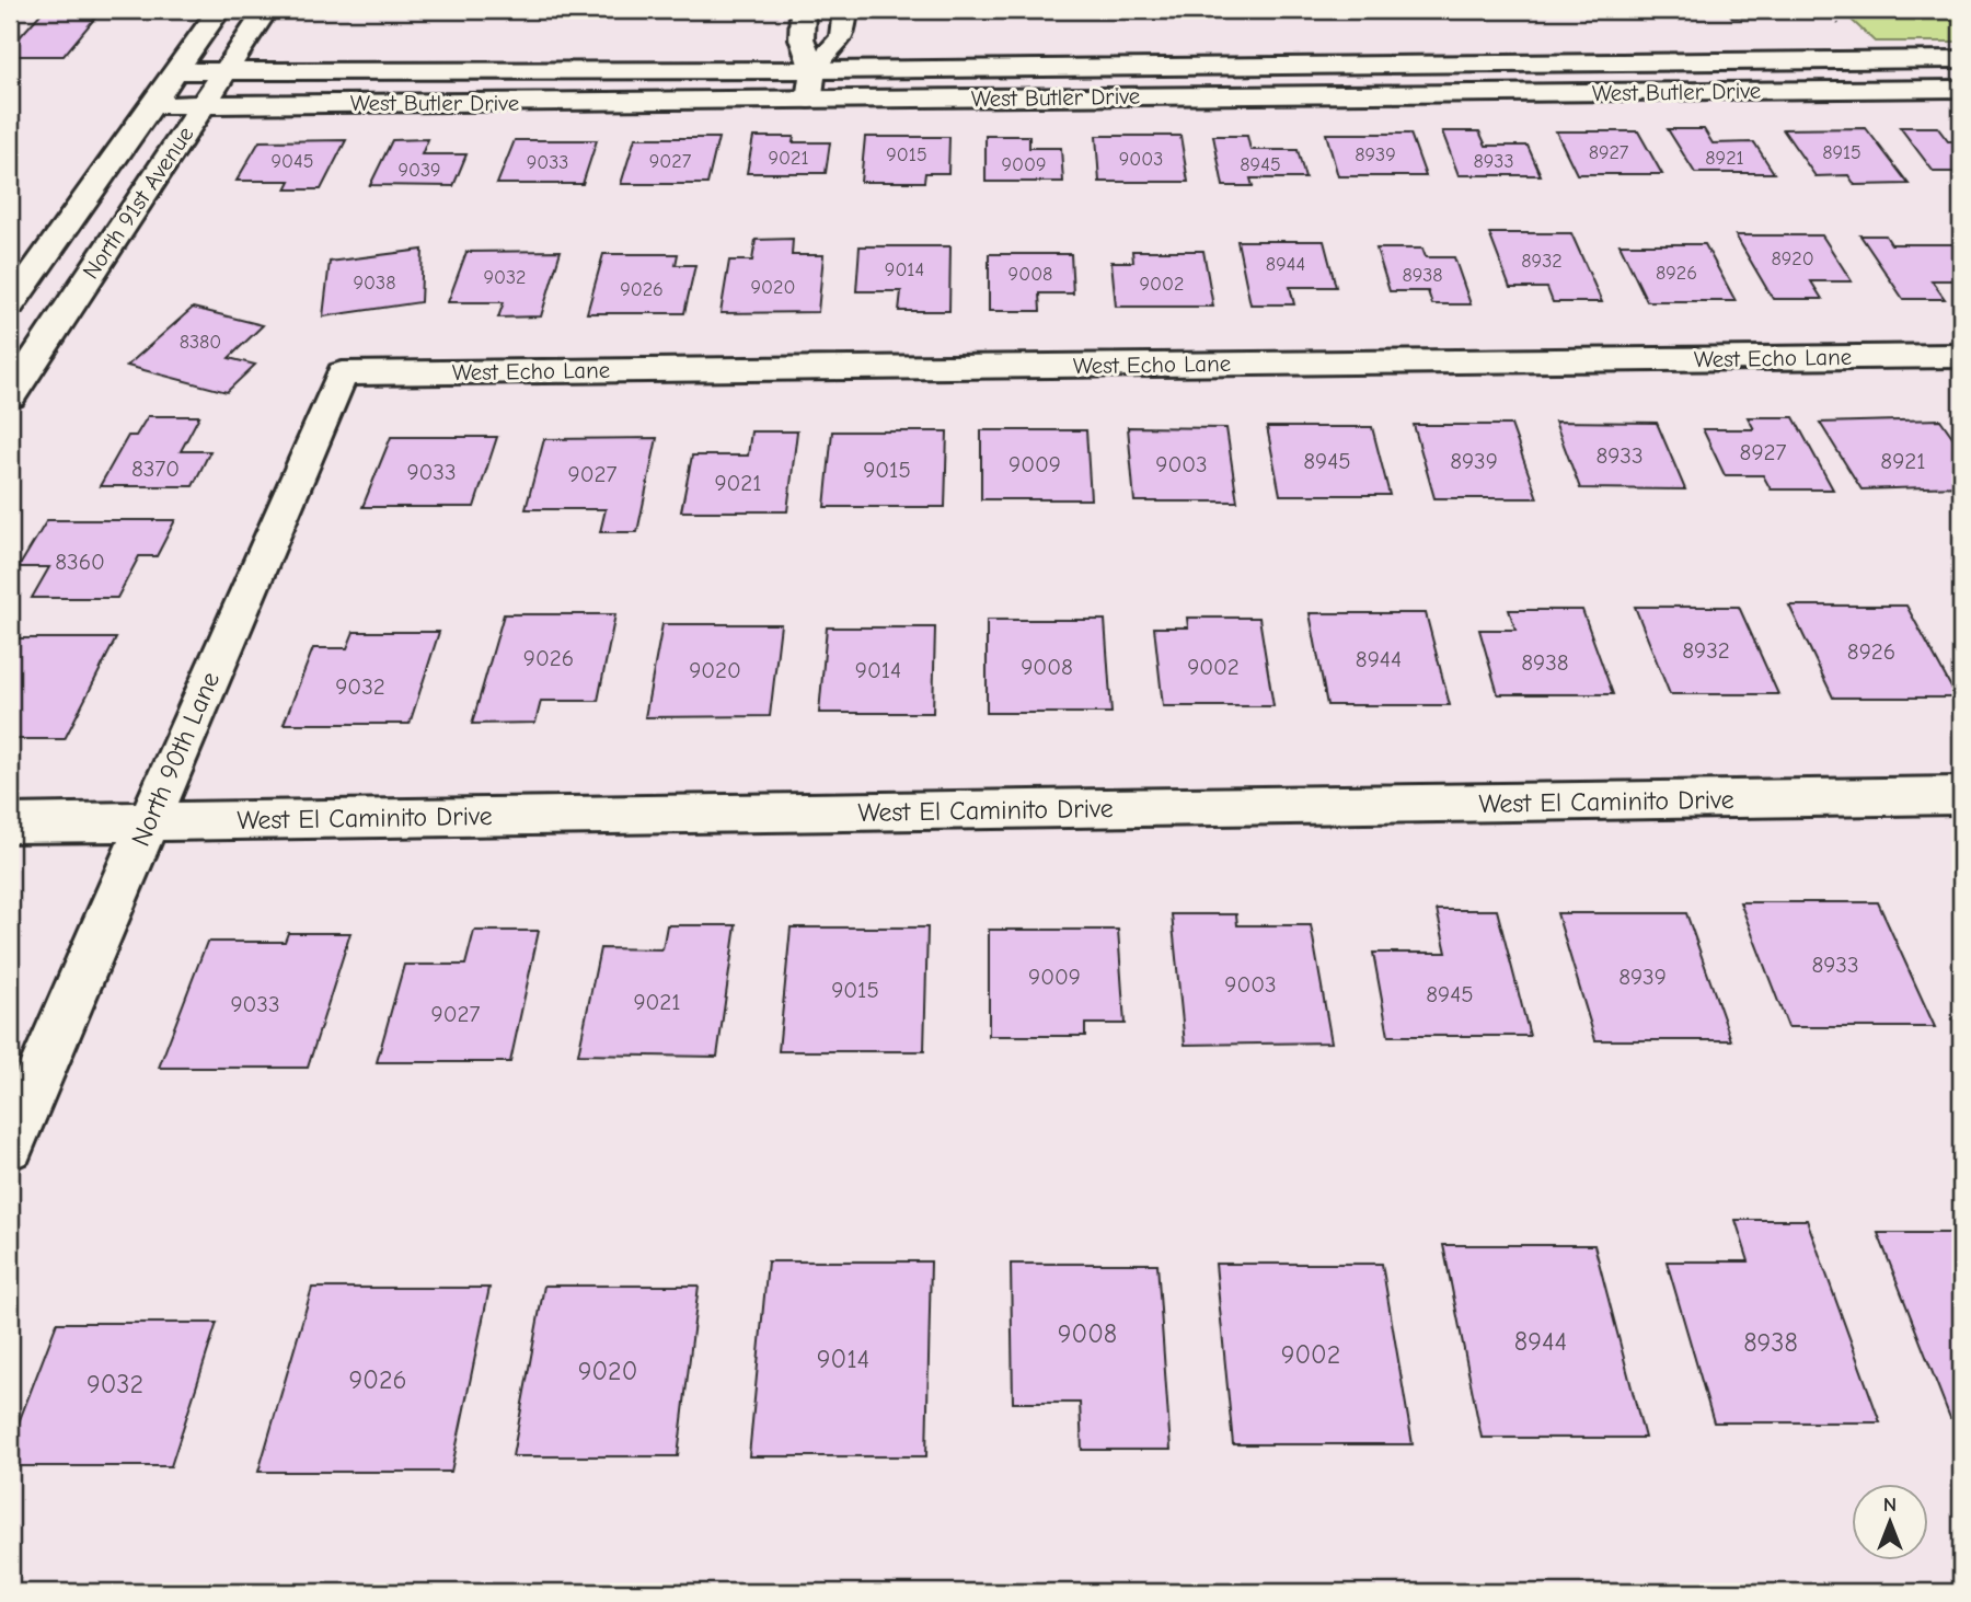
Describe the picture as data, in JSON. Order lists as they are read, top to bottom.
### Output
{
  "streets": {
    "street": [
      "West Butler Drive",
      "North 91st Avenue",
      "West Echo Lane",
      "North 90th Lane",
      "West El Caminito Drive"
    ]
  },
  "crossings": [
    ["West Butler Drive", "North 91st Avenue"],
    ["West Echo Lane", "North 90th Lane"],
    ["North 90th Lane", "West El Caminito Drive"]
  ],
  "house_numbers": [
    "8927",
    "8915",
    "9015",
    "8939",
    "9021",
    "8921",
    "9003",
    "9045",
    "9027",
    "8933",
    "9033",
    "9009",
    "8945",
    "9039",
    "8920",
    "8932",
    "8944",
    "9014",
    "8926",
    "9008",
    "8938",
    "9032",
    "9038",
    "9002",
    "9020",
    "9026",
    "8380",
    "8927",
    "8933",
    "8945",
    "8939",
    "8921",
    "9009",
    "9003",
    "8370",
    "9015",
    "9033",
    "9027",
    "9021",
    "8360",
    "8932",
    "8926",
    "9026",
    "8944",
    "8938",
    "9008",
    "9002",
    "9020",
    "9014",
    "9032",
    "8933",
    "9009",
    "8939",
    "9003",
    "9015",
    "8945",
    "9021",
    "9033",
    "9027",
    "9008",
    "8944",
    "8938",
    "9002",
    "9014",
    "9020",
    "9026",
    "9032"
  ],
  "north": "top"
}
